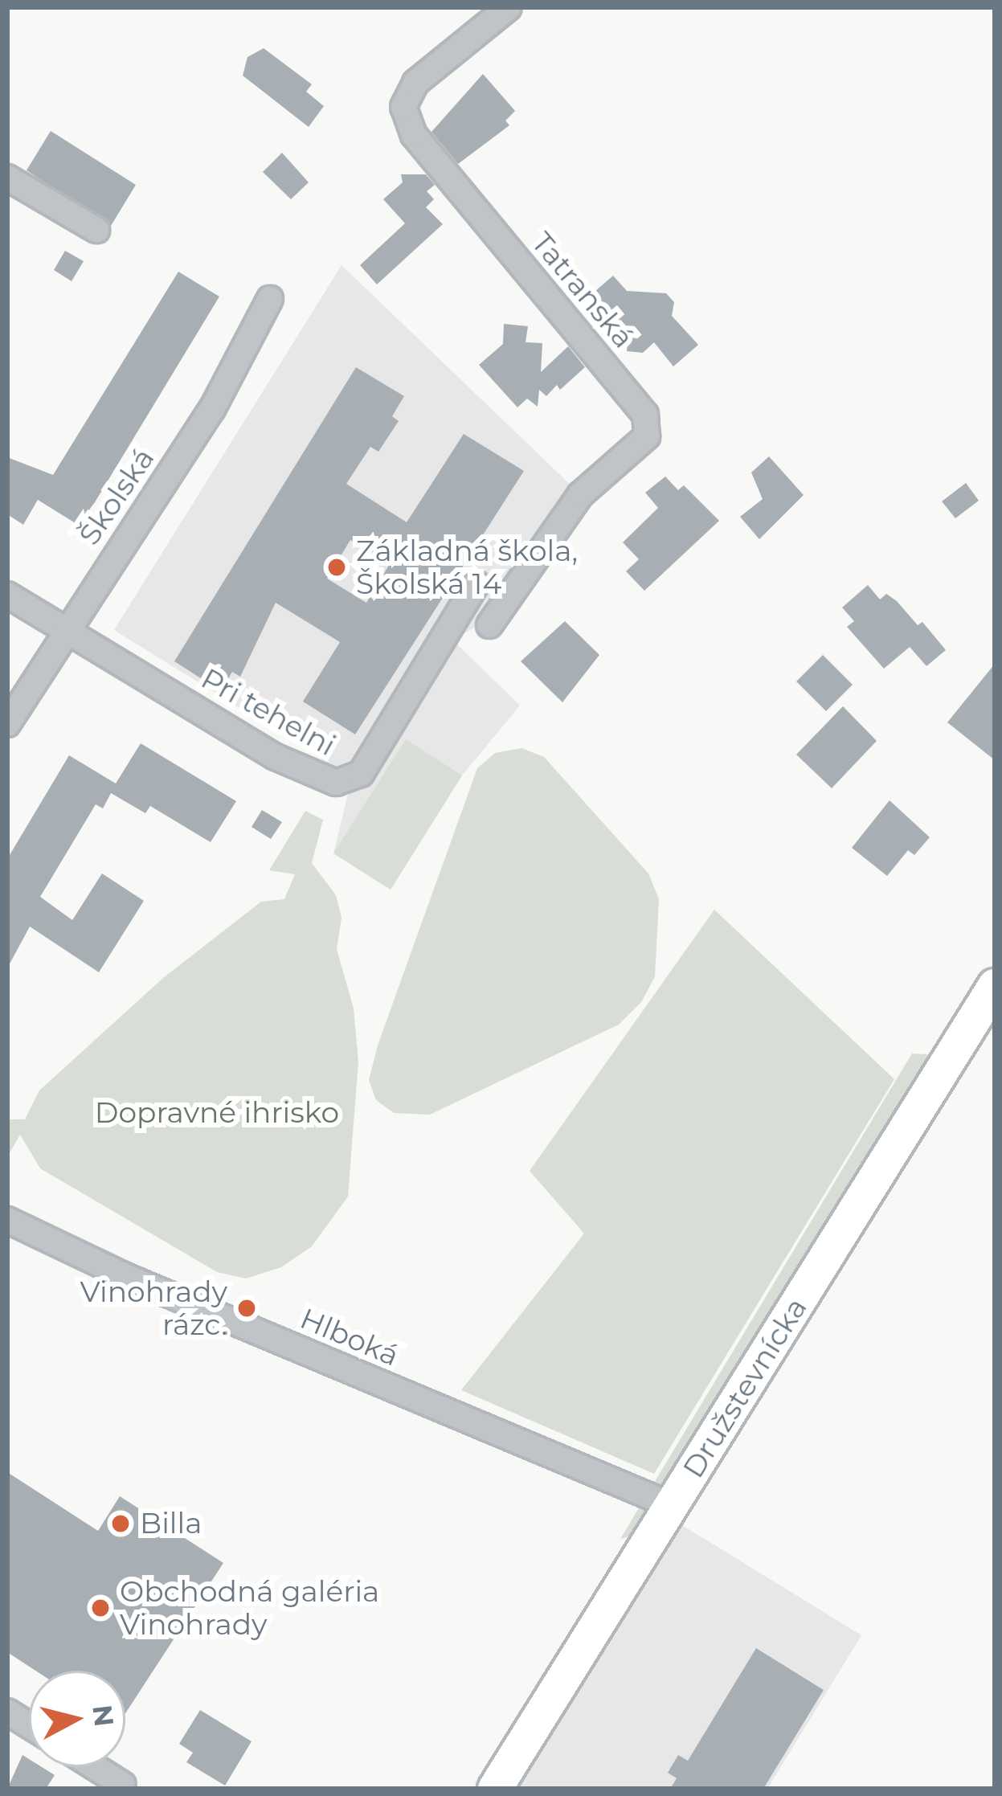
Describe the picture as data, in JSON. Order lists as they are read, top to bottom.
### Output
{
  "streets": {
    "main road": ["Družstevnícka"],
    "street": [
      "Tatranská",
      "Školská",
      "Pri tehelni",
      "Hlboká"
    ]
  },
  "crossings": [
    ["Školská", "Pri tehelni"],
    ["Hlboká", "Družstevnícka"]
  ],
  "parks": ["Dopravné ihrisko"],
  "places": [
    "Základná škola, Školská 14",
    "Vinohrady rázc.",
    "Billa",
    "Obchodná galéria Vinohrady"
  ],
  "north": "right"
}
